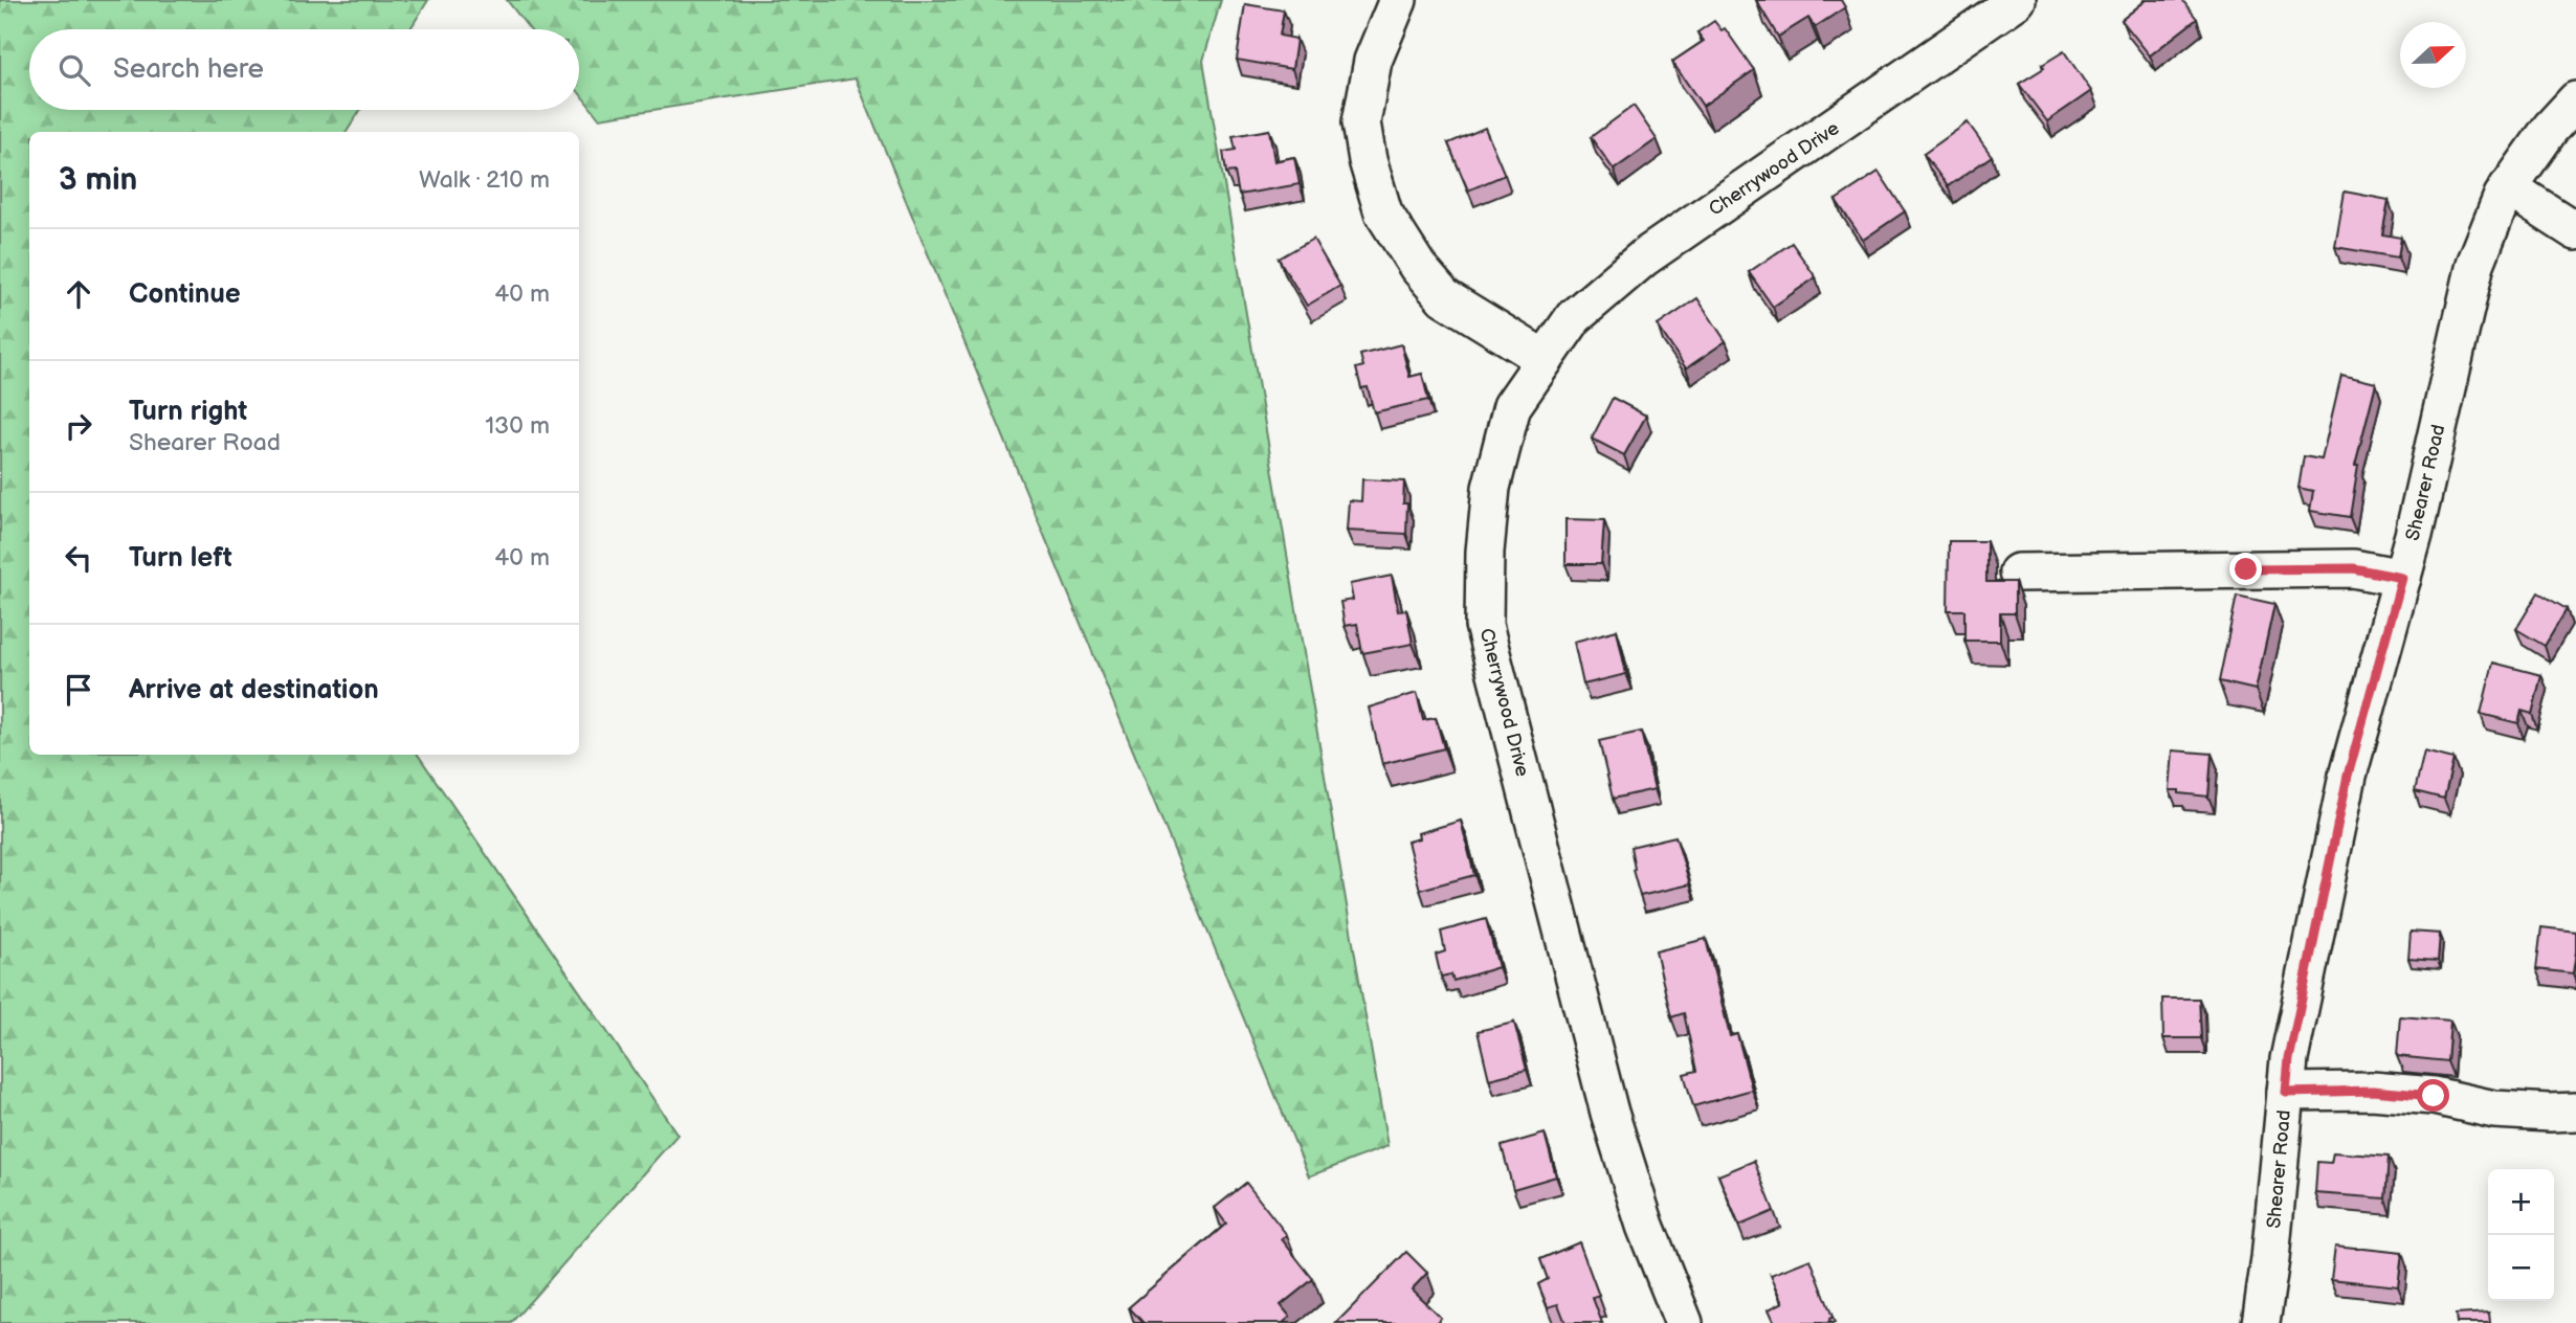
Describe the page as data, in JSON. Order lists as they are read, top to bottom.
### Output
{
  "streets": {
    "street": ["Cherrywood Drive", "Shearer Road"]
  },
  "north": "right",
  "page": {
    "search": "Search here",
    "heading": ["3 min", "Walk · 210 m"],
    "list": [
      ["Continue", "40 m"],
      ["Turn right", "Shearer Road", "130 m"],
      ["Turn left", "40 m"],
      "Arrive at destination"
    ],
    "map_buttons": ["+", "−"]
  }
}
